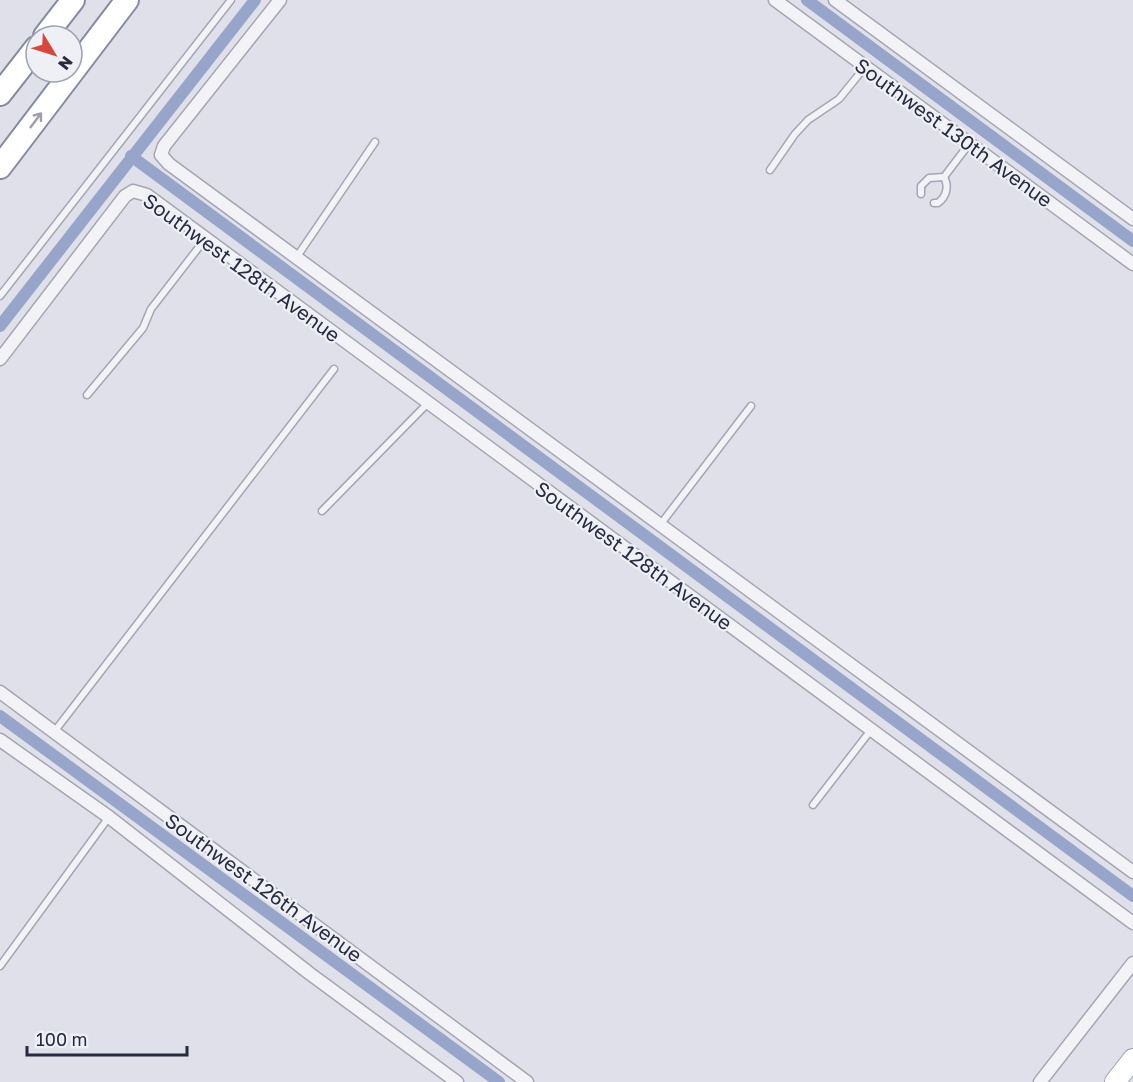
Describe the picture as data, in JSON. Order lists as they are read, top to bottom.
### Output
{
  "streets": {
    "street": ["Southwest 130th Avenue", "Southwest 128th Avenue", "Southwest 126th Avenue"]
  },
  "scale_bar": "100 m",
  "north": "bottom right"
}
